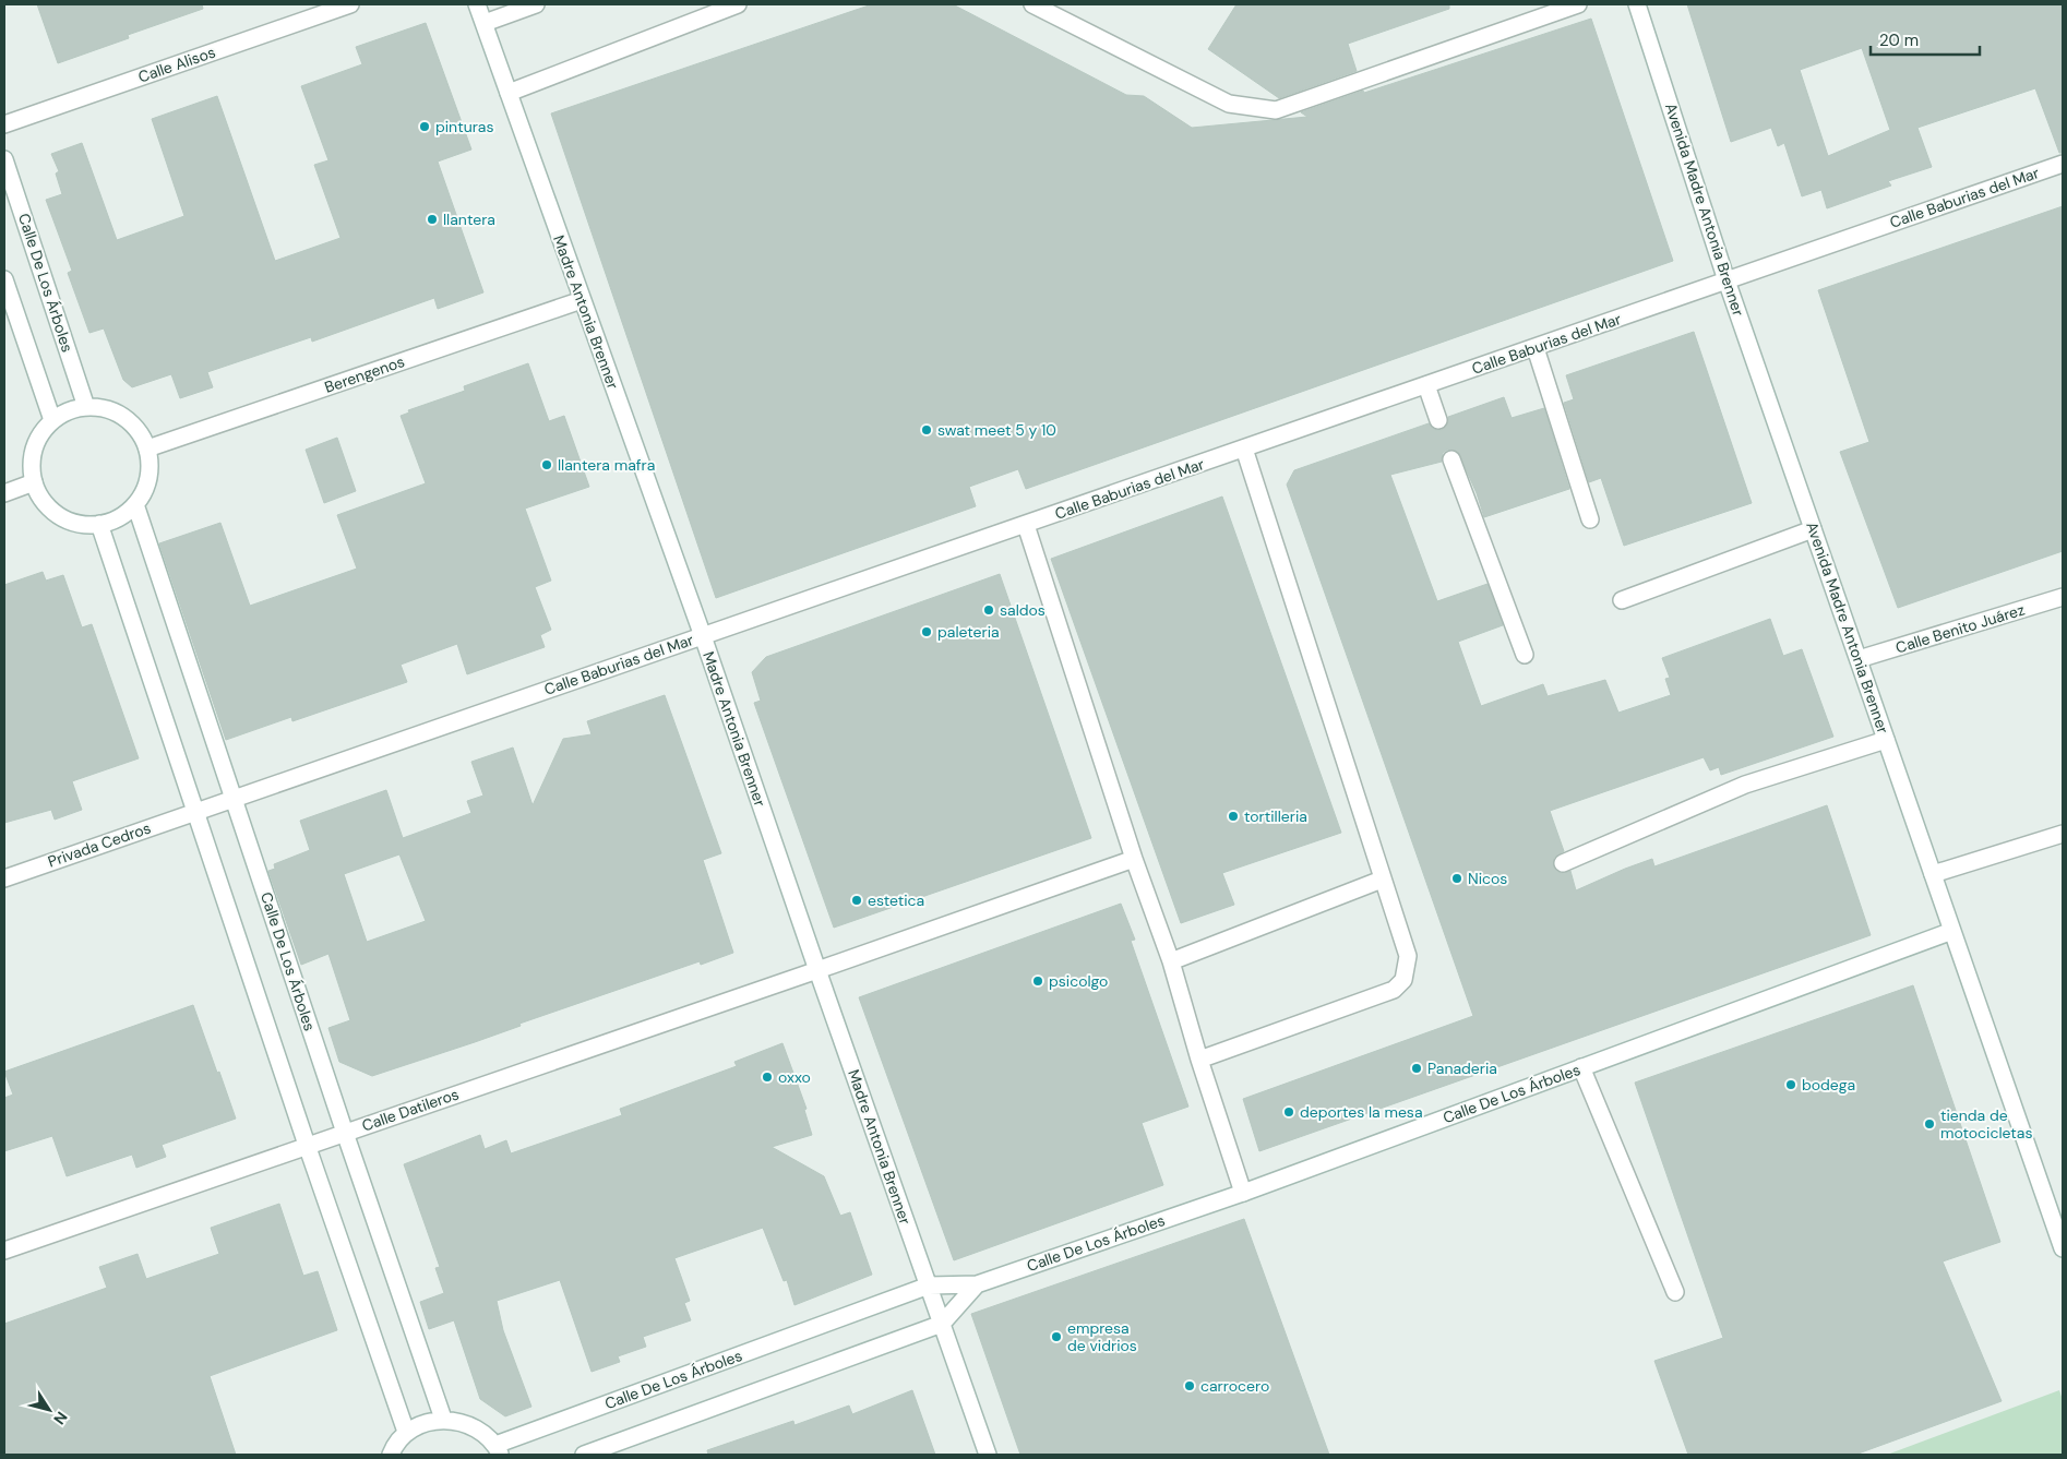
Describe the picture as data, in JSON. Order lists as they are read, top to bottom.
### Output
{
  "streets": {
    "street": [
      "Calle Alisos",
      "Calle Baburias del Mar",
      "Avenida Madre Antonia Brenner",
      "Calle De Los Árboles",
      "Madre Antonia Brenner",
      "Berengenos",
      "Calle Benito Juárez",
      "Privada Cedros",
      "Calle Datileros"
    ]
  },
  "crossings": [
    ["Calle Baburias del Mar", "Avenida Madre Antonia Brenner"],
    ["Calle Baburias del Mar", "Calle De Los Árboles"],
    ["Calle Baburias del Mar", "Madre Antonia Brenner"],
    ["Calle Baburias del Mar", "Privada Cedros"],
    ["Avenida Madre Antonia Brenner", "Calle De Los Árboles"],
    ["Avenida Madre Antonia Brenner", "Calle Benito Juárez"],
    ["Calle De Los Árboles", "Madre Antonia Brenner"],
    ["Calle De Los Árboles", "Berengenos"],
    ["Calle De Los Árboles", "Calle Datileros"],
    ["Madre Antonia Brenner", "Berengenos"],
    ["Madre Antonia Brenner", "Calle Datileros"]
  ],
  "places": [
    "pinturas",
    "llantera",
    "swat meet 5 y 10",
    "llantera mafra",
    "saldos",
    "paleteria",
    "tortilleria",
    "Nicos",
    "estetica",
    "psicolgo",
    "Panaderia",
    "oxxo",
    "bodega",
    "deportes la mesa",
    "tienda de motocicletas",
    "empresa de vidrios",
    "carrocero"
  ],
  "scale_bar": "20 m",
  "north": "bottom right"
}
